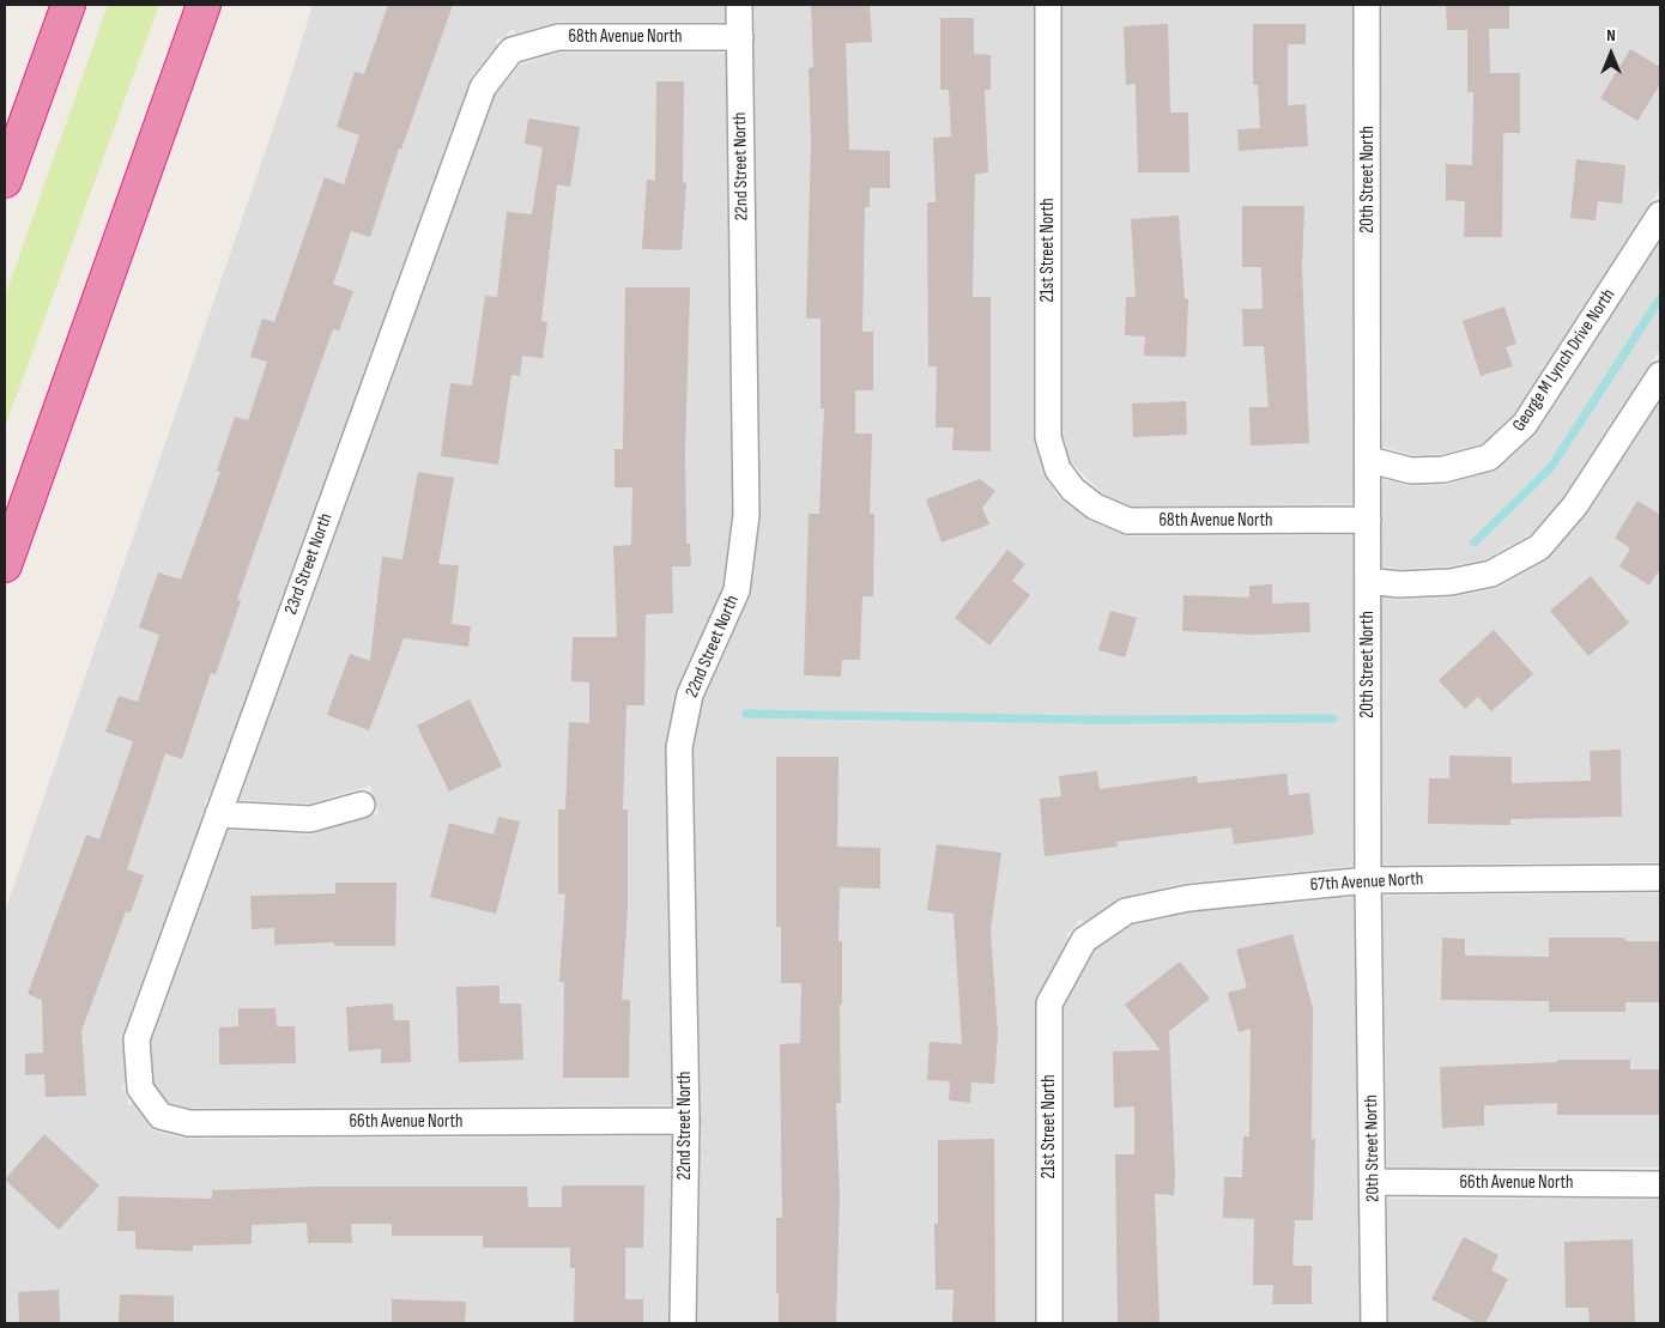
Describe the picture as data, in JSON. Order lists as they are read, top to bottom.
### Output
{
  "streets": {
    "street": [
      "68th Avenue North",
      "22nd Street North",
      "20th Street North",
      "21st Street North",
      "George M Lynch Drive North",
      "23rd Street North",
      "67th Avenue North",
      "66th Avenue North"
    ]
  },
  "crossings": [
    ["68th Avenue North", "22nd Street North"],
    ["68th Avenue North", "20th Street North"],
    ["68th Avenue North", "21st Street North"],
    ["68th Avenue North", "23rd Street North"],
    ["22nd Street North", "66th Avenue North"],
    ["20th Street North", "George M Lynch Drive North"],
    ["20th Street North", "67th Avenue North"],
    ["20th Street North", "66th Avenue North"],
    ["21st Street North", "67th Avenue North"],
    ["23rd Street North", "66th Avenue North"]
  ],
  "north": "top"
}
